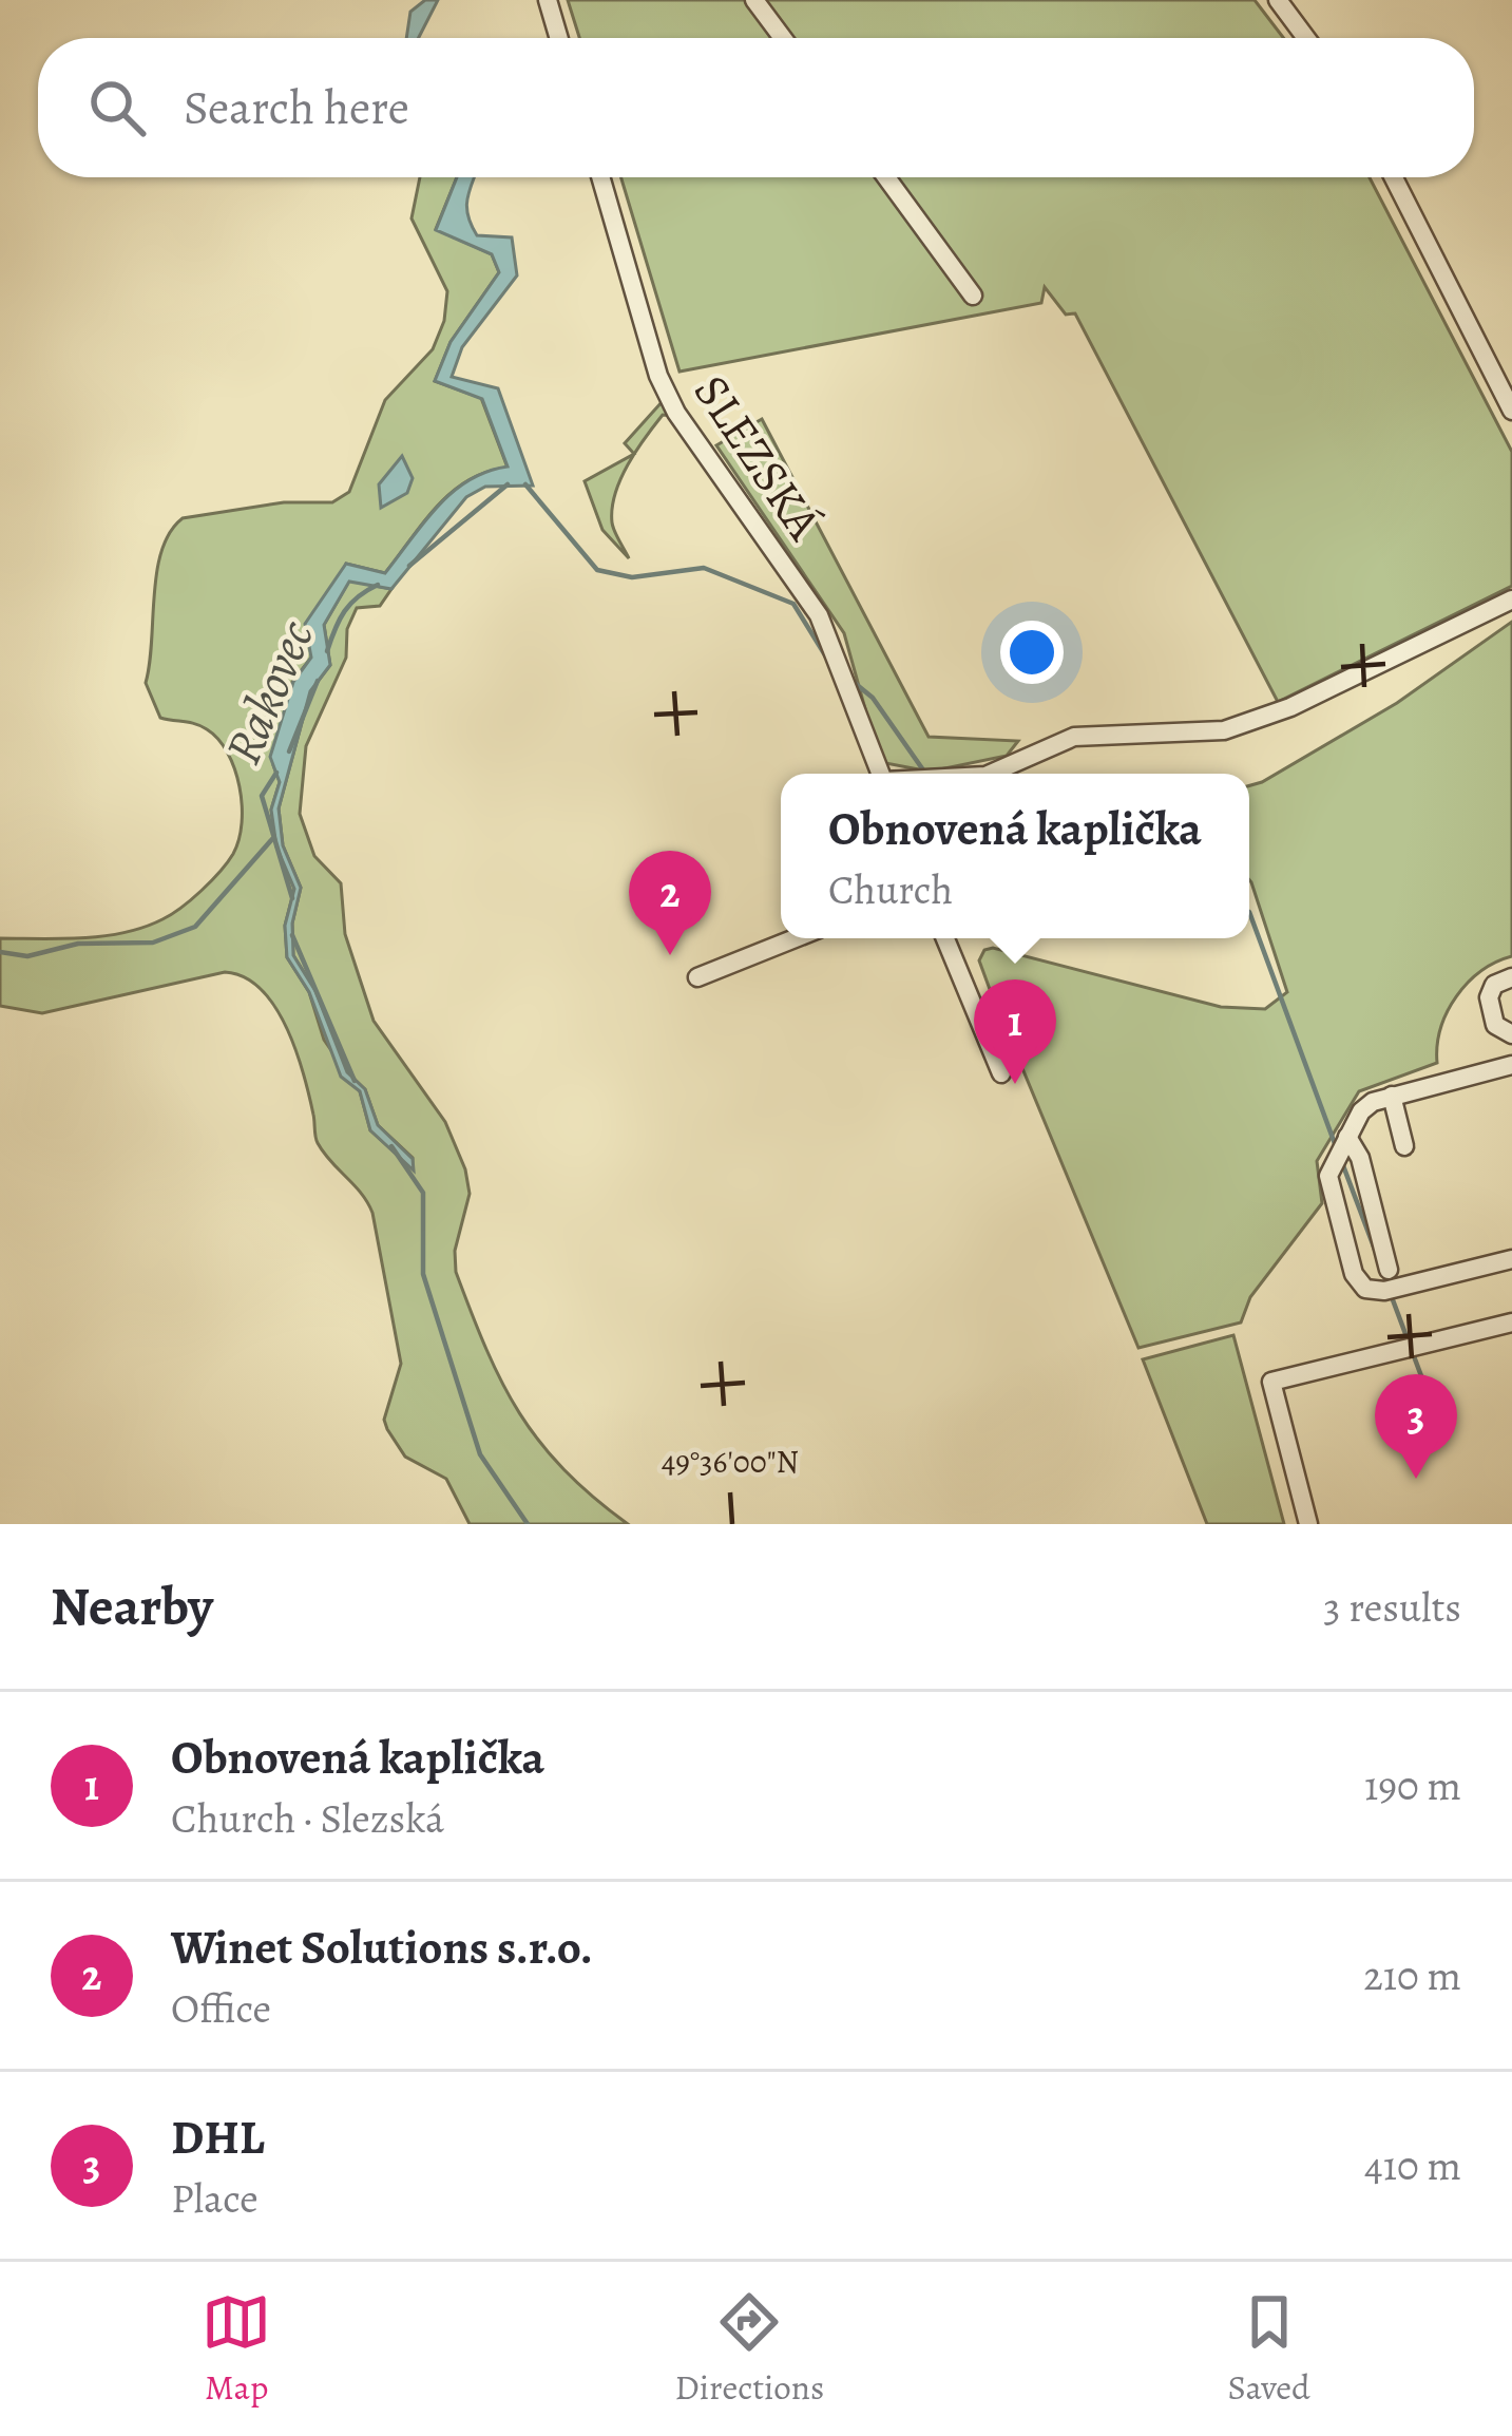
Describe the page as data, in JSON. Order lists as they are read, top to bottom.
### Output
{
  "streets": {
    "street": ["SLEZSKÁ"]
  },
  "water": ["Rakovec"],
  "page": {
    "search": "Search here",
    "popup": ["Obnovená kaplička", "Church"],
    "pins": ["2", "1", "3"],
    "heading": ["Nearby", "3 results"],
    "list": [
      {
        "mark": "1",
        "name": "Obnovená kaplička",
        "note": "Church · Slezská",
        "value": "190 m"
      },
      {
        "mark": "2",
        "name": "Winet Solutions s.r.o.",
        "note": "Office",
        "value": "210 m"
      },
      {
        "mark": "3",
        "name": "DHL",
        "note": "Place",
        "value": "410 m"
      }
    ],
    "nav": ["Map", "Directions", "Saved"]
  },
  "coordinates": ["49°36'00\"N"]
}
